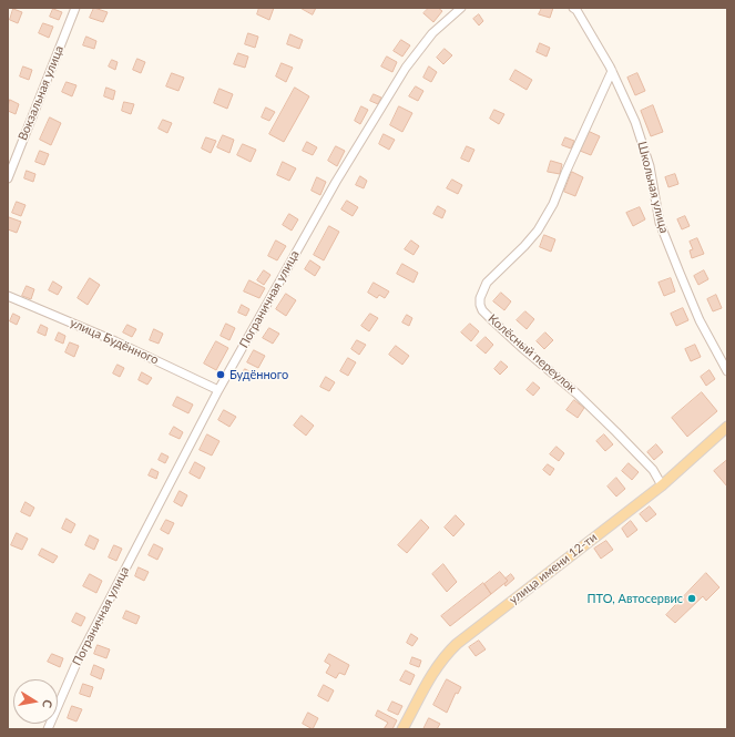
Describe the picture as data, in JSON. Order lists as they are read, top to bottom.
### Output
{
  "streets": {
    "main road": ["улица имени 12-ти"],
    "street": [
      "Вокзальная улица",
      "Школьная улица",
      "Пограничная улица",
      "улица Будённого",
      "Колёсный переулок"
    ]
  },
  "crossings": [
    ["Школьная улица", "Колёсный переулок"],
    ["Пограничная улица", "улица Будённого"],
    ["Колёсный переулок", "улица имени 12-ти"]
  ],
  "places": ["Будённого", "ПТО, Автосервис"],
  "north": "right"
}
